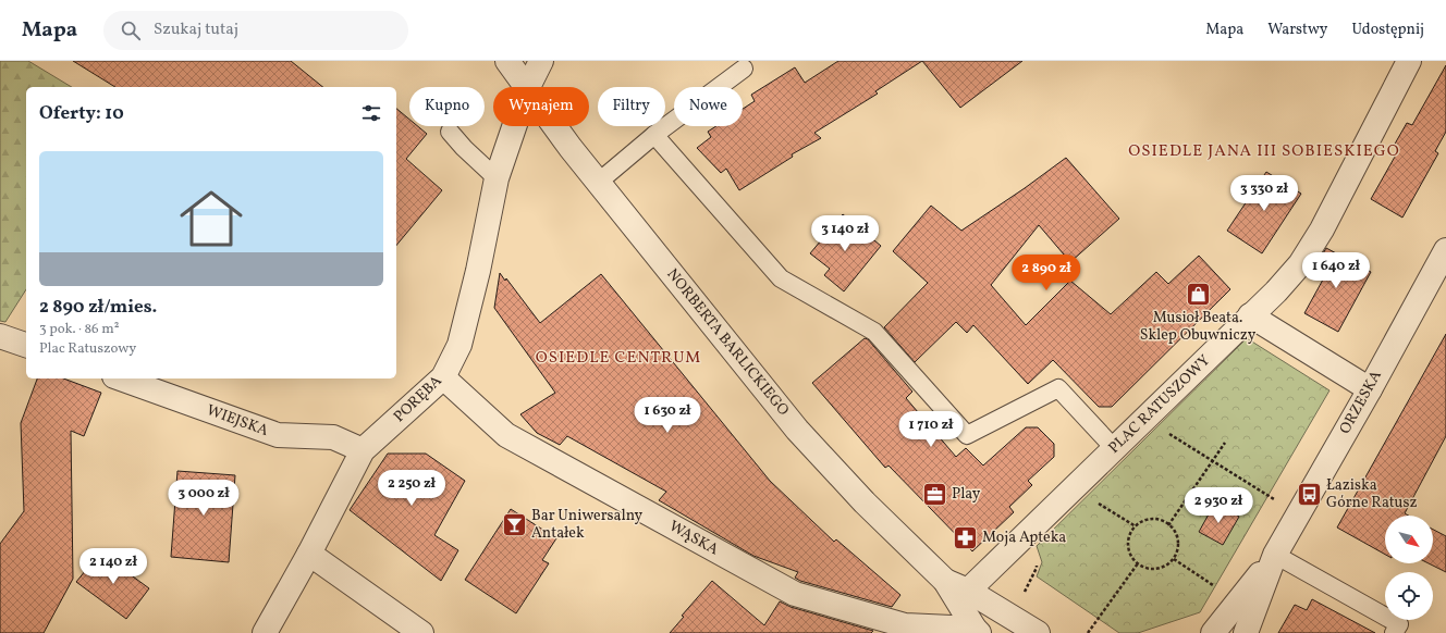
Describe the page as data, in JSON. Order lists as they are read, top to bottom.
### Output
{
  "streets": {
    "street": [
      "NORBERTA BARLICKIEGO",
      "PORĘBA",
      "ORZESKA",
      "PLAC RATUSZOWY",
      "WIEJSKA",
      "WĄSKA"
    ]
  },
  "crossings": [
    ["NORBERTA BARLICKIEGO", "PLAC RATUSZOWY"],
    ["NORBERTA BARLICKIEGO", "WĄSKA"],
    ["PORĘBA", "WIEJSKA"],
    ["PORĘBA", "WĄSKA"]
  ],
  "districts": ["OSIEDLE JANA III SOBIESKIEGO", "OSIEDLE CENTRUM"],
  "places": {
    "shop": ["Musioł Beata. Sklep Obuwniczy"],
    "office": ["Play"],
    "bus stop": ["Łaziska Górne Ratusz"],
    "bar": ["Bar Uniwersalny Antałek"],
    "pharmacy": ["Moja Apteka"]
  },
  "north": "bottom right",
  "page": {
    "header": "Mapa",
    "search": "Szukaj tutaj",
    "nav": ["Mapa", "Warstwy", "Udostępnij"],
    "chip": [
      "Kupno",
      "Wynajem",
      "Filtry",
      "Nowe"
    ],
    "heading": "Oferty: 10",
    "list": [
      {
        "name": "2 890 zł/mies.",
        "note": "3 pok. · 86 m² · Plac Ratuszowy"
      }
    ],
    "price": [
      "3 330 zł",
      "3 140 zł",
      "1 640 zł",
      "2 890 zł",
      "1 630 zł",
      "1 710 zł",
      "2 250 zł",
      "3 000 zł",
      "2 930 zł",
      "2 140 zł"
    ]
  }
}
